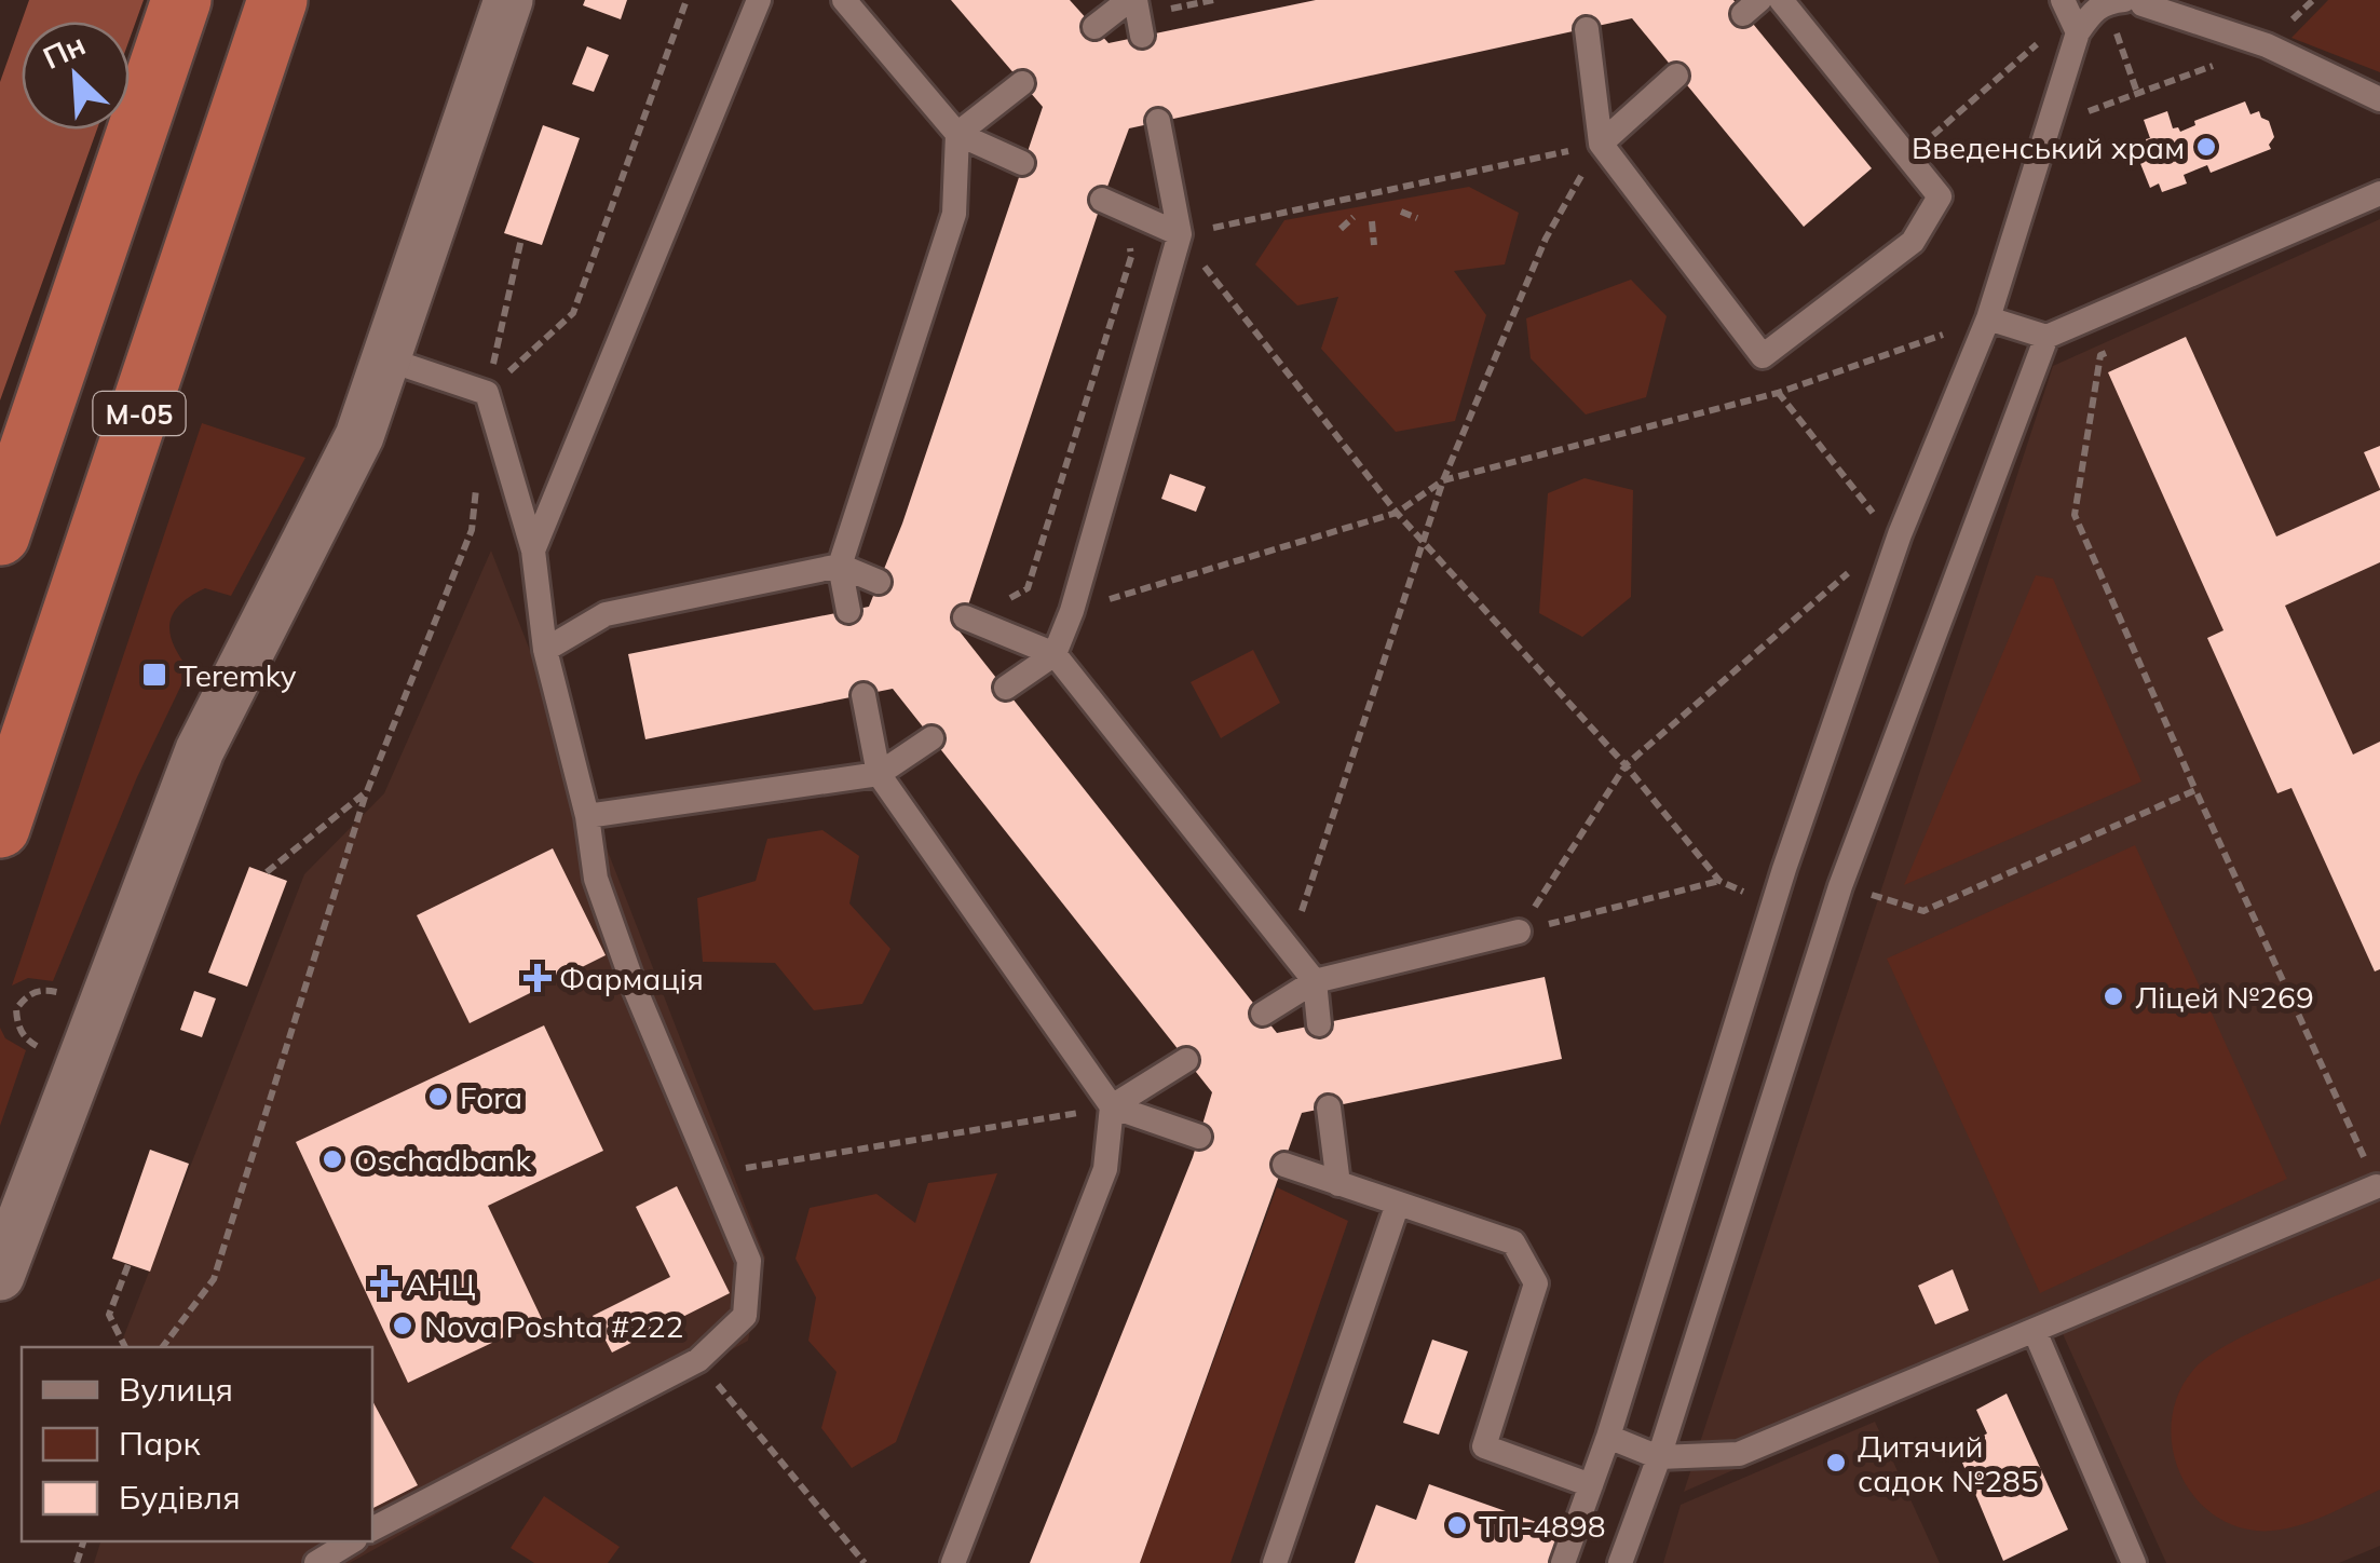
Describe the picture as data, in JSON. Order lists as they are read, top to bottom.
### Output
{
  "streets": {
    "highway": ["М-05"]
  },
  "places": {
    "other": [
      "Введенський храм",
      "Ліцей №269",
      "Fora",
      "Oschadbank",
      "Nova Poshta #222",
      "Дитячий садок №285",
      "ТП-4898"
    ],
    "transit": ["Teremky"],
    "health": ["Фармація", "АНЦ"]
  },
  "legend": ["Вулиця", "Парк", "Будівля"],
  "north": "top left"
}
